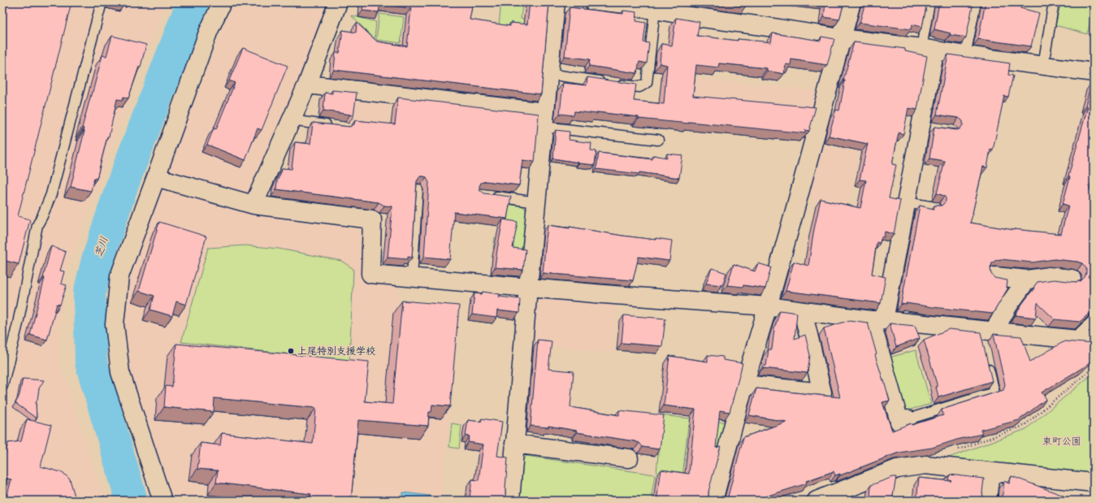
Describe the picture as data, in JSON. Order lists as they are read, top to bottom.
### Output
{
  "water": ["芝川"],
  "parks": ["東町公園"],
  "places": ["上尾特別支援学校"]
}
